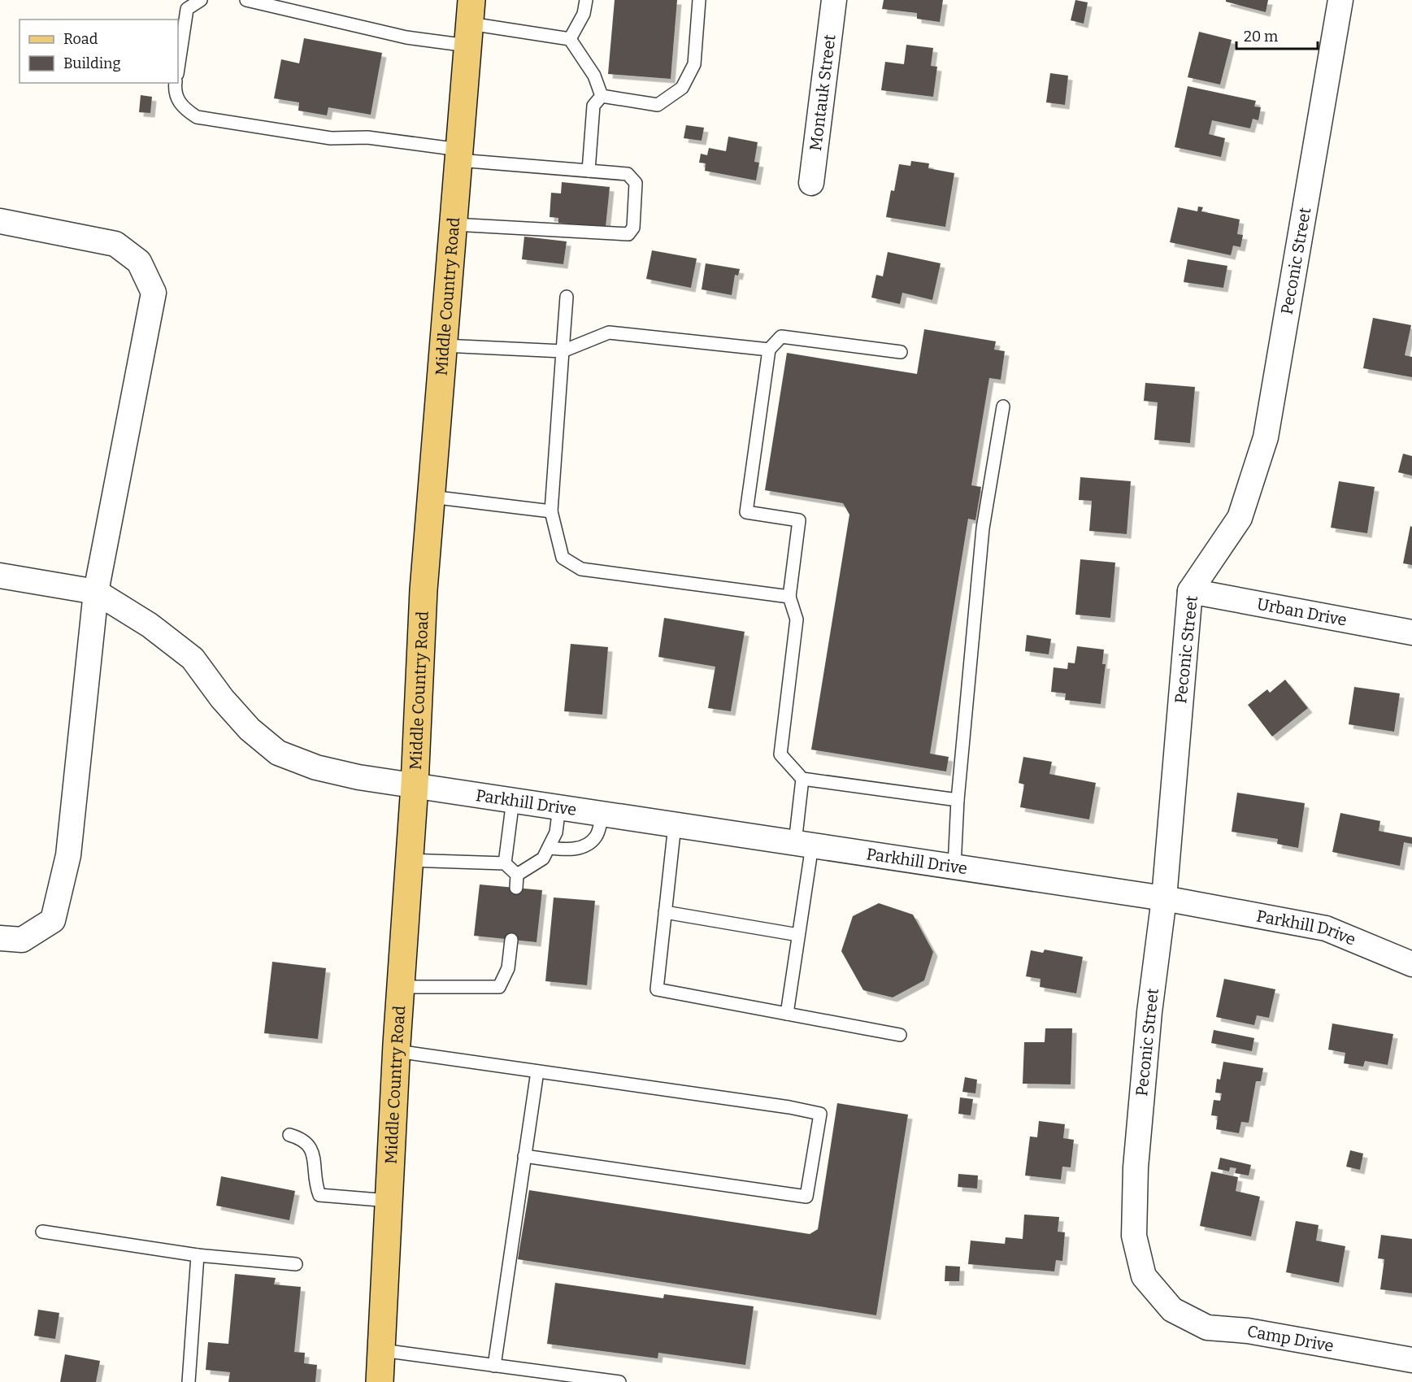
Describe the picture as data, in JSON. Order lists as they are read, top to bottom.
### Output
{
  "streets": {
    "main road": ["Middle Country Road"],
    "street": [
      "Montauk Street",
      "Peconic Street",
      "Urban Drive",
      "Parkhill Drive",
      "Camp Drive"
    ]
  },
  "crossings": [
    ["Peconic Street", "Urban Drive"],
    ["Peconic Street", "Parkhill Drive"],
    ["Peconic Street", "Camp Drive"],
    ["Middle Country Road", "Parkhill Drive"]
  ],
  "legend": ["Road", "Building"],
  "scale_bar": "20 m"
}
